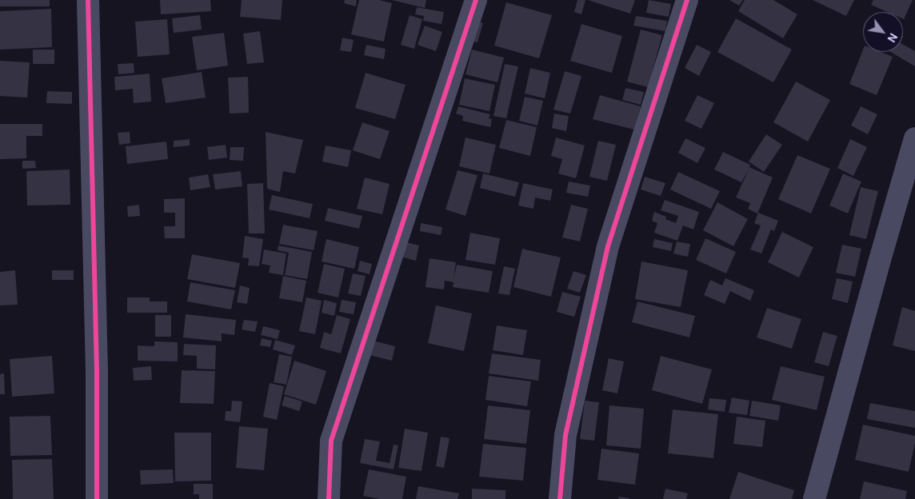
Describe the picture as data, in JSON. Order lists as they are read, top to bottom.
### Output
{
  "north": "bottom right"
}
